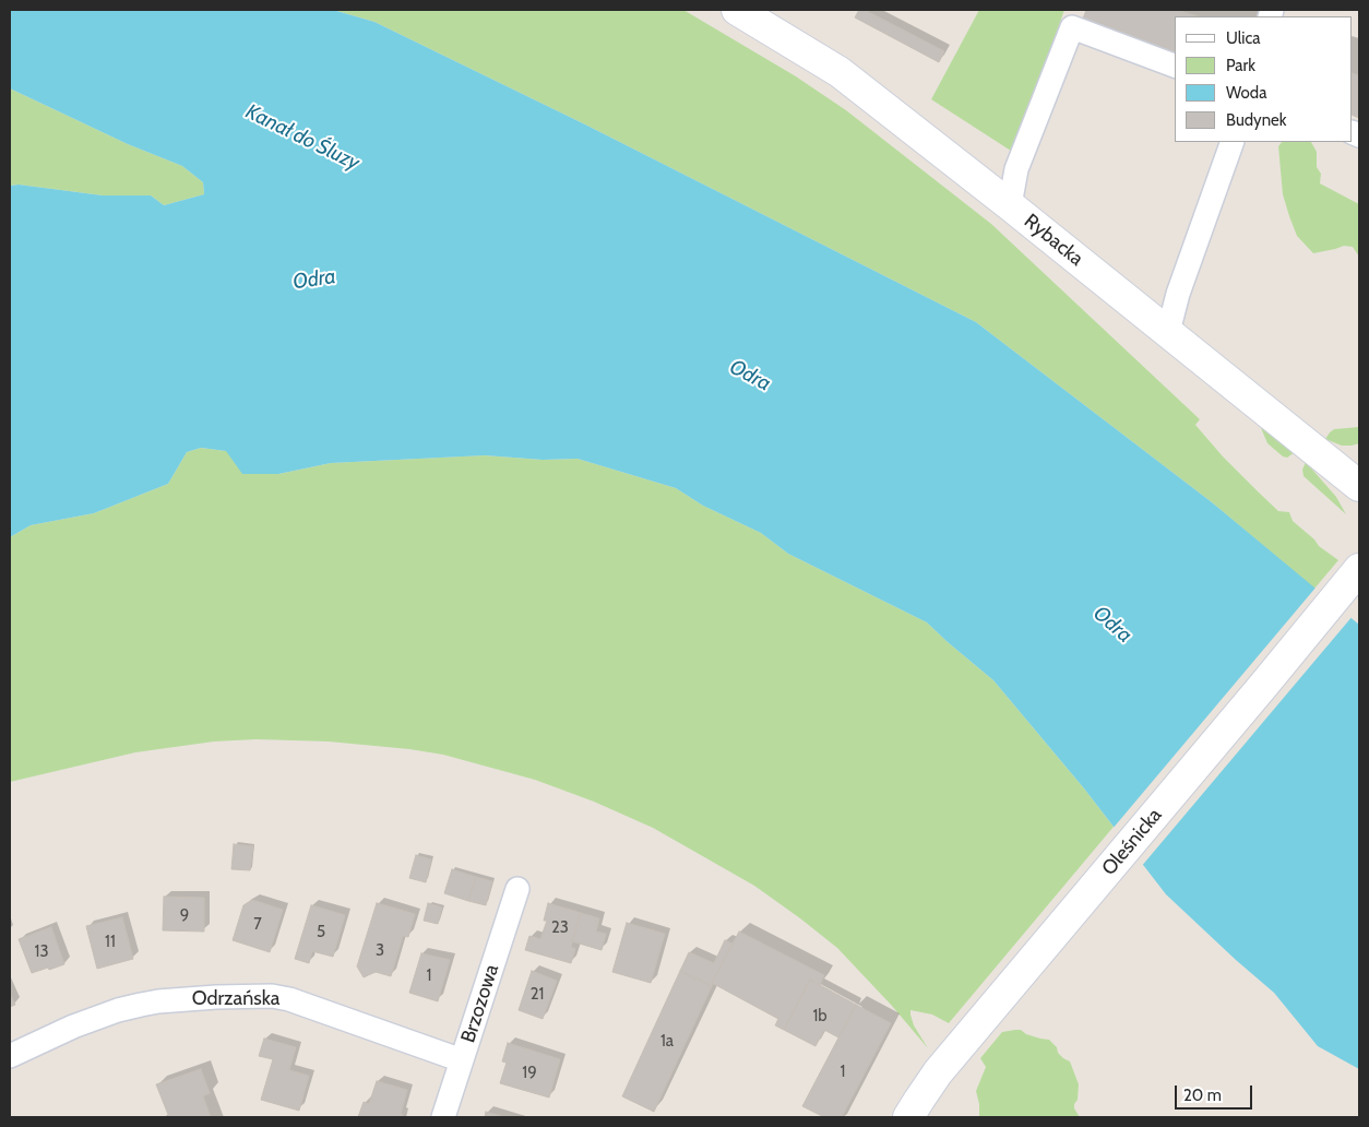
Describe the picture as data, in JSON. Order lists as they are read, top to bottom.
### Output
{
  "streets": {
    "street": [
      "Rybacka",
      "Oleśnicka",
      "Odrzańska",
      "Brzozowa"
    ]
  },
  "crossings": [
    ["Odrzańska", "Brzozowa"]
  ],
  "water": ["Kanał do Śluzy", "Odra"],
  "house_numbers": [
    "9",
    "7",
    "23",
    "5",
    "11",
    "3",
    "13",
    "1",
    "21",
    "1b",
    "1a",
    "1",
    "19"
  ],
  "legend": [
    "Ulica",
    "Park",
    "Woda",
    "Budynek"
  ],
  "scale_bar": "20 m"
}
